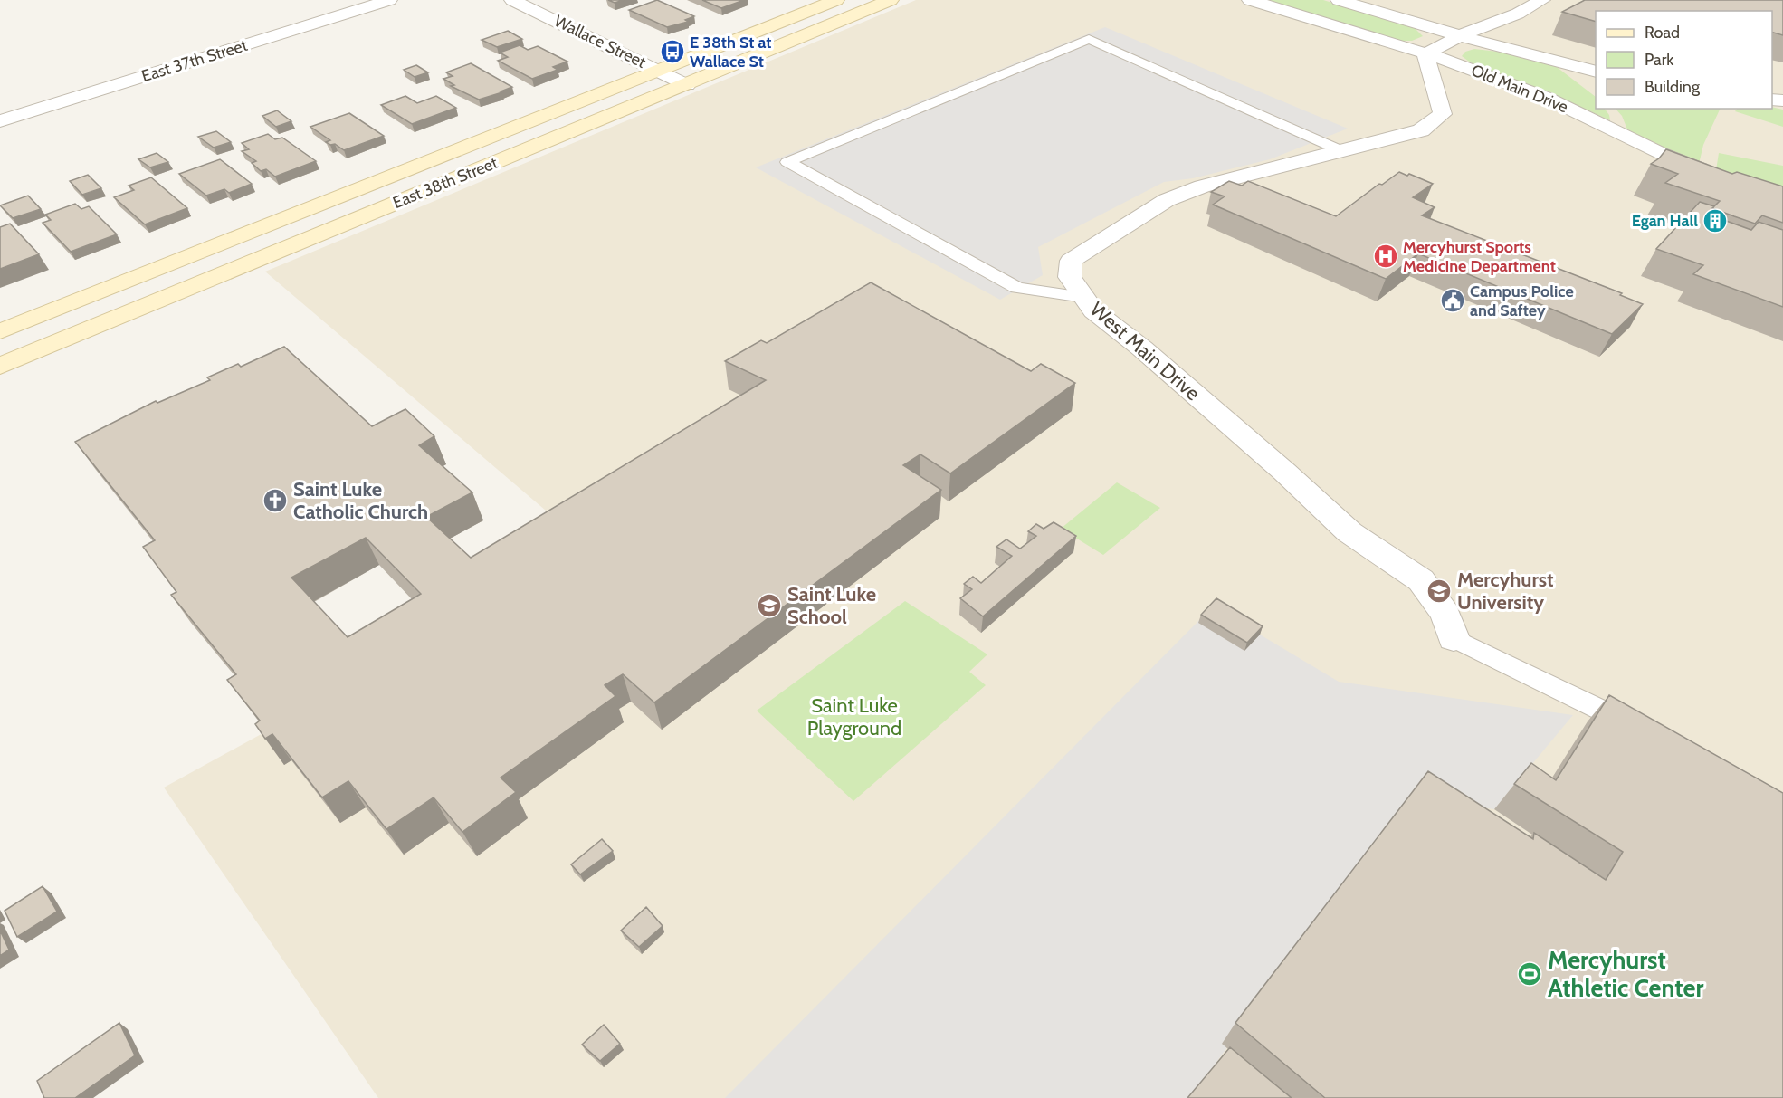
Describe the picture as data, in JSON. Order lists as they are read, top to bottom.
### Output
{
  "streets": {
    "main road": ["East 38th Street"],
    "street": [
      "Wallace Street",
      "East 37th Street",
      "Old Main Drive",
      "West Main Drive"
    ]
  },
  "crossings": [
    ["Wallace Street", "East 38th Street"],
    ["Old Main Drive", "West Main Drive"]
  ],
  "parks": ["Saint Luke Playground"],
  "places": {
    "bus stop": ["E 38th St at Wallace St"],
    "building": ["Egan Hall"],
    "hospital": ["Mercyhurst Sports Medicine Department"],
    "public building": ["Campus Police and Saftey"],
    "church": ["Saint Luke Catholic Church"],
    "school or university": ["Mercyhurst University", "Saint Luke School"],
    "sports": ["Mercyhurst Athletic Center"]
  },
  "legend": ["Road", "Park", "Building"]
}
